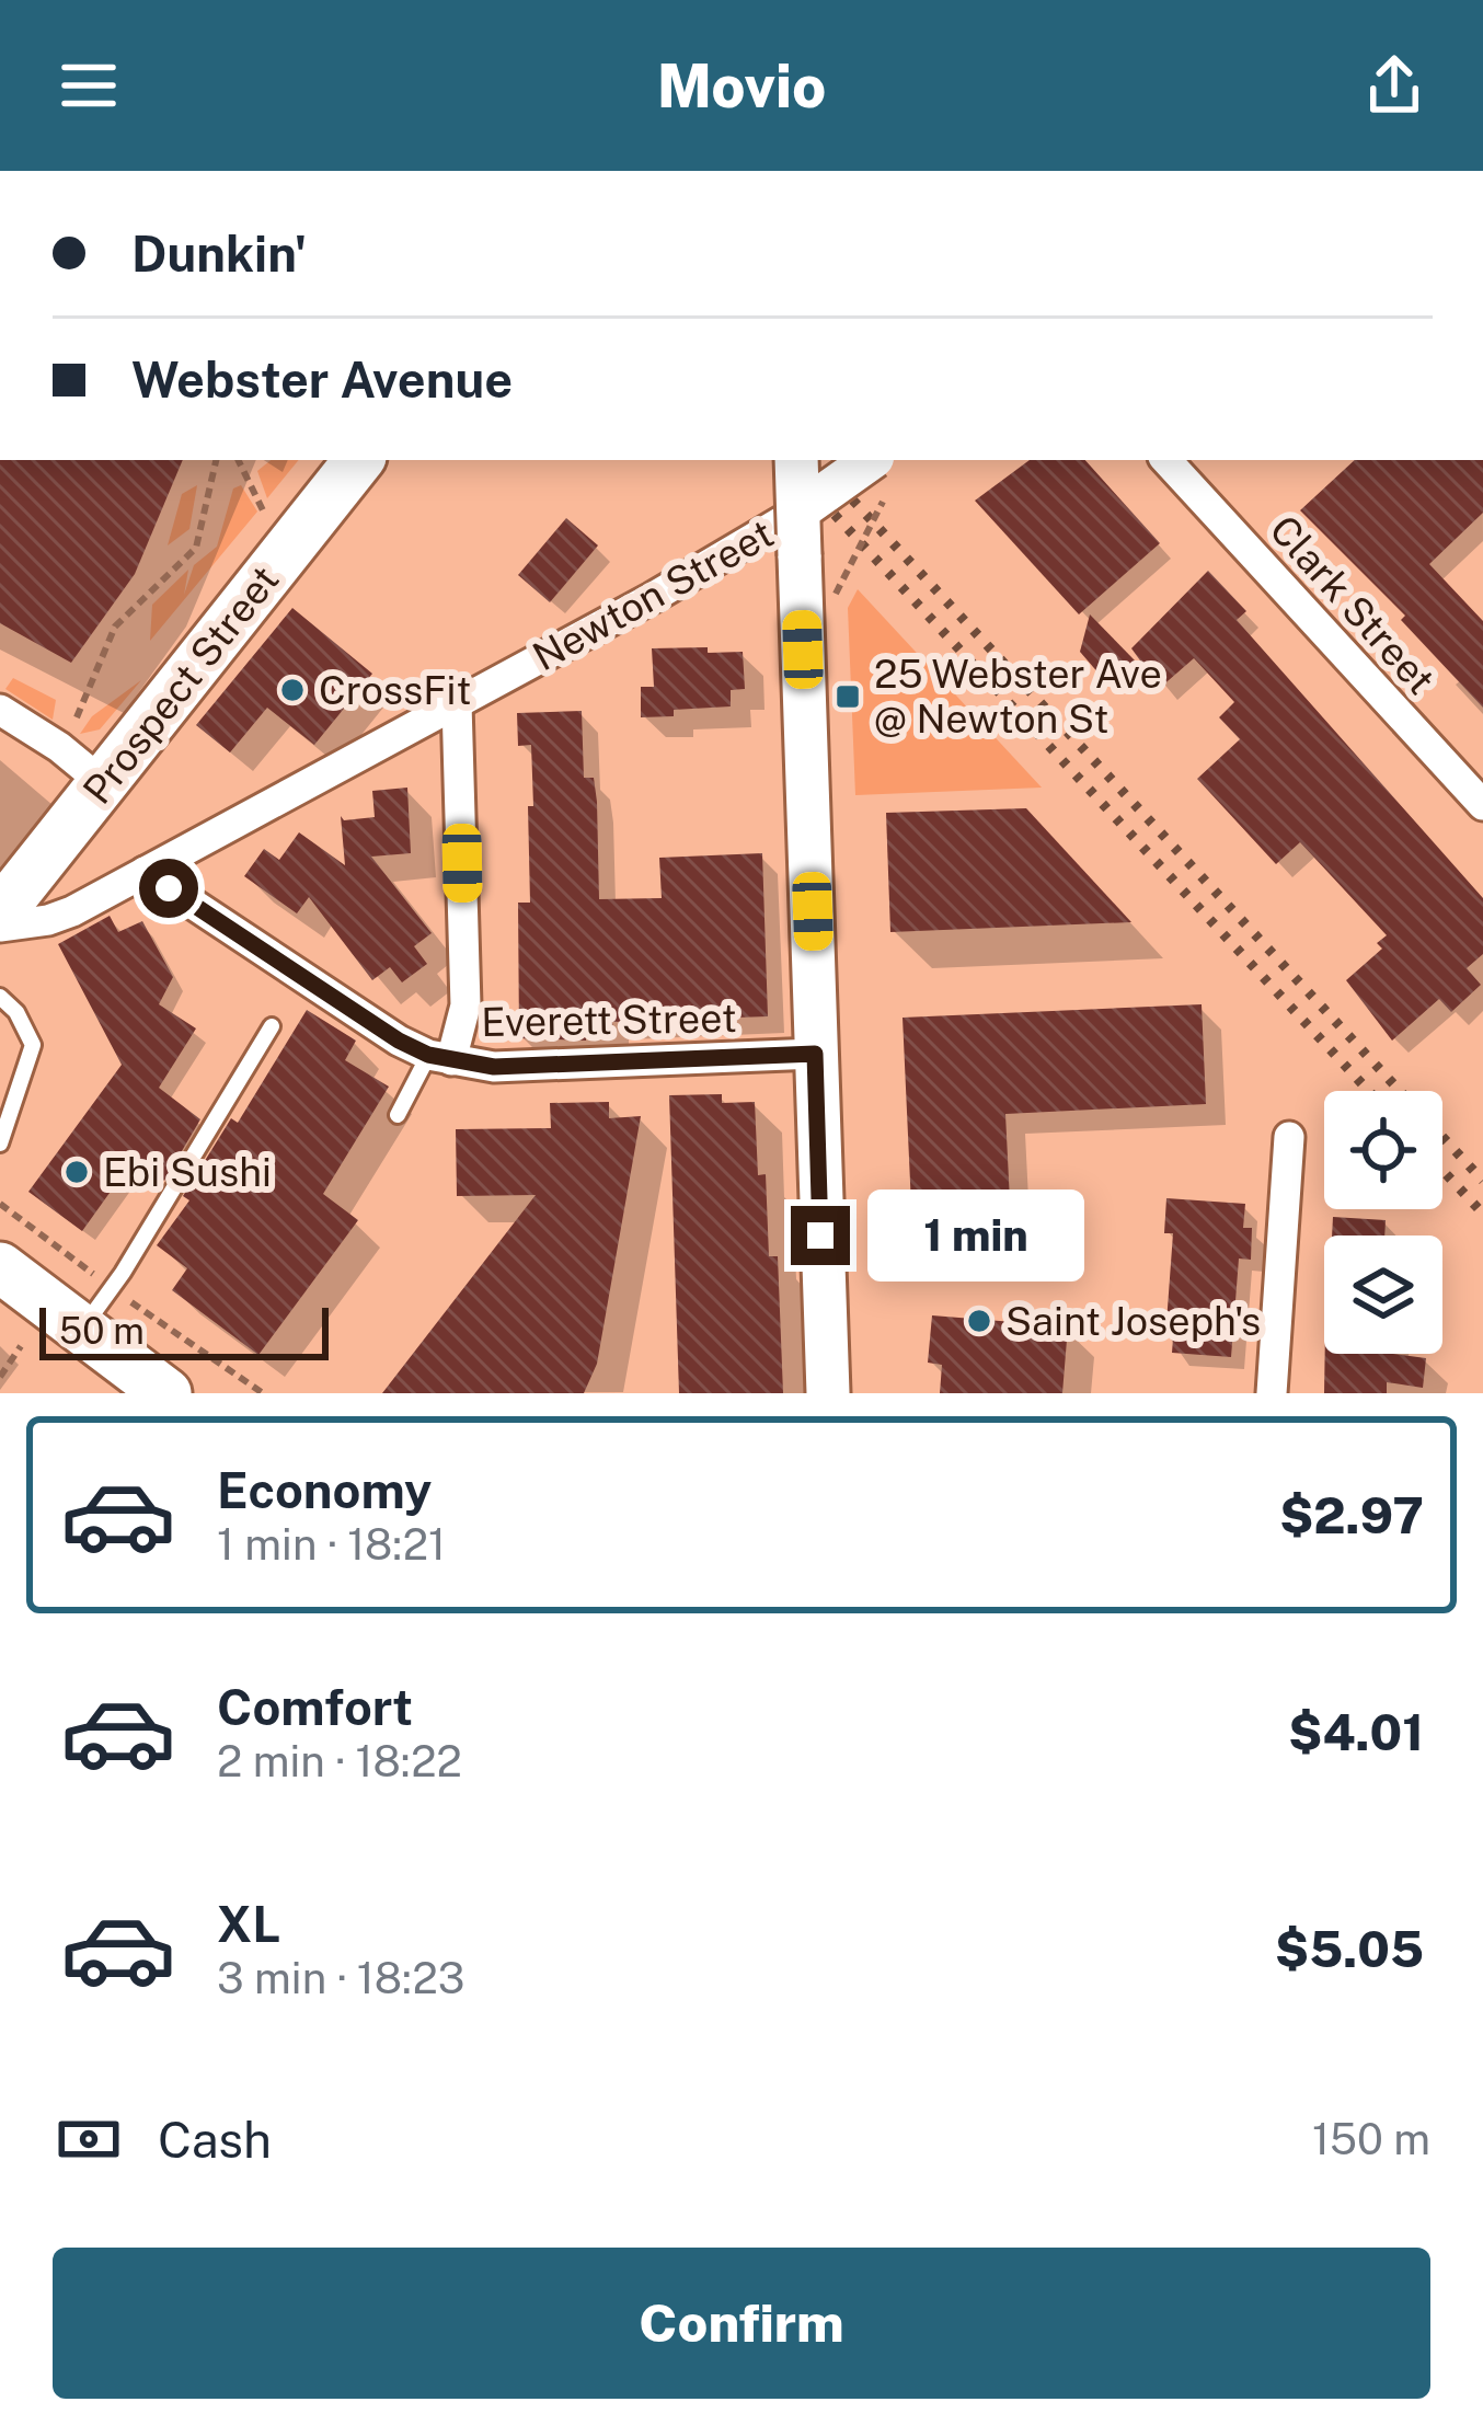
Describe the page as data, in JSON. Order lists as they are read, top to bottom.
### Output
{
  "streets": {
    "main road": ["Prospect Street"],
    "street": ["Newton Street", "Clark Street", "Everett Street"]
  },
  "crossings": [
    ["Newton Street", "Everett Street"]
  ],
  "places": {
    "other": ["CrossFit", "Ebi Sushi", "Saint Joseph's"],
    "transit": ["25 Webster Ave @ Newton St"]
  },
  "scale_bar": "50 m",
  "page": {
    "header": "Movio",
    "banner": ["Dunkin'", "Webster Avenue"],
    "bubble": "1 min",
    "scale": "50 m",
    "list": [
      {
        "name": "Economy",
        "note": "1 min · 18:21",
        "value": "$2.97"
      },
      {
        "name": "Comfort",
        "note": "2 min · 18:22",
        "value": "$4.01"
      },
      {
        "name": "XL",
        "note": "3 min · 18:23",
        "value": "$5.05"
      }
    ],
    "pay": ["Cash", "150 m"],
    "buttons": "Confirm"
  }
}
